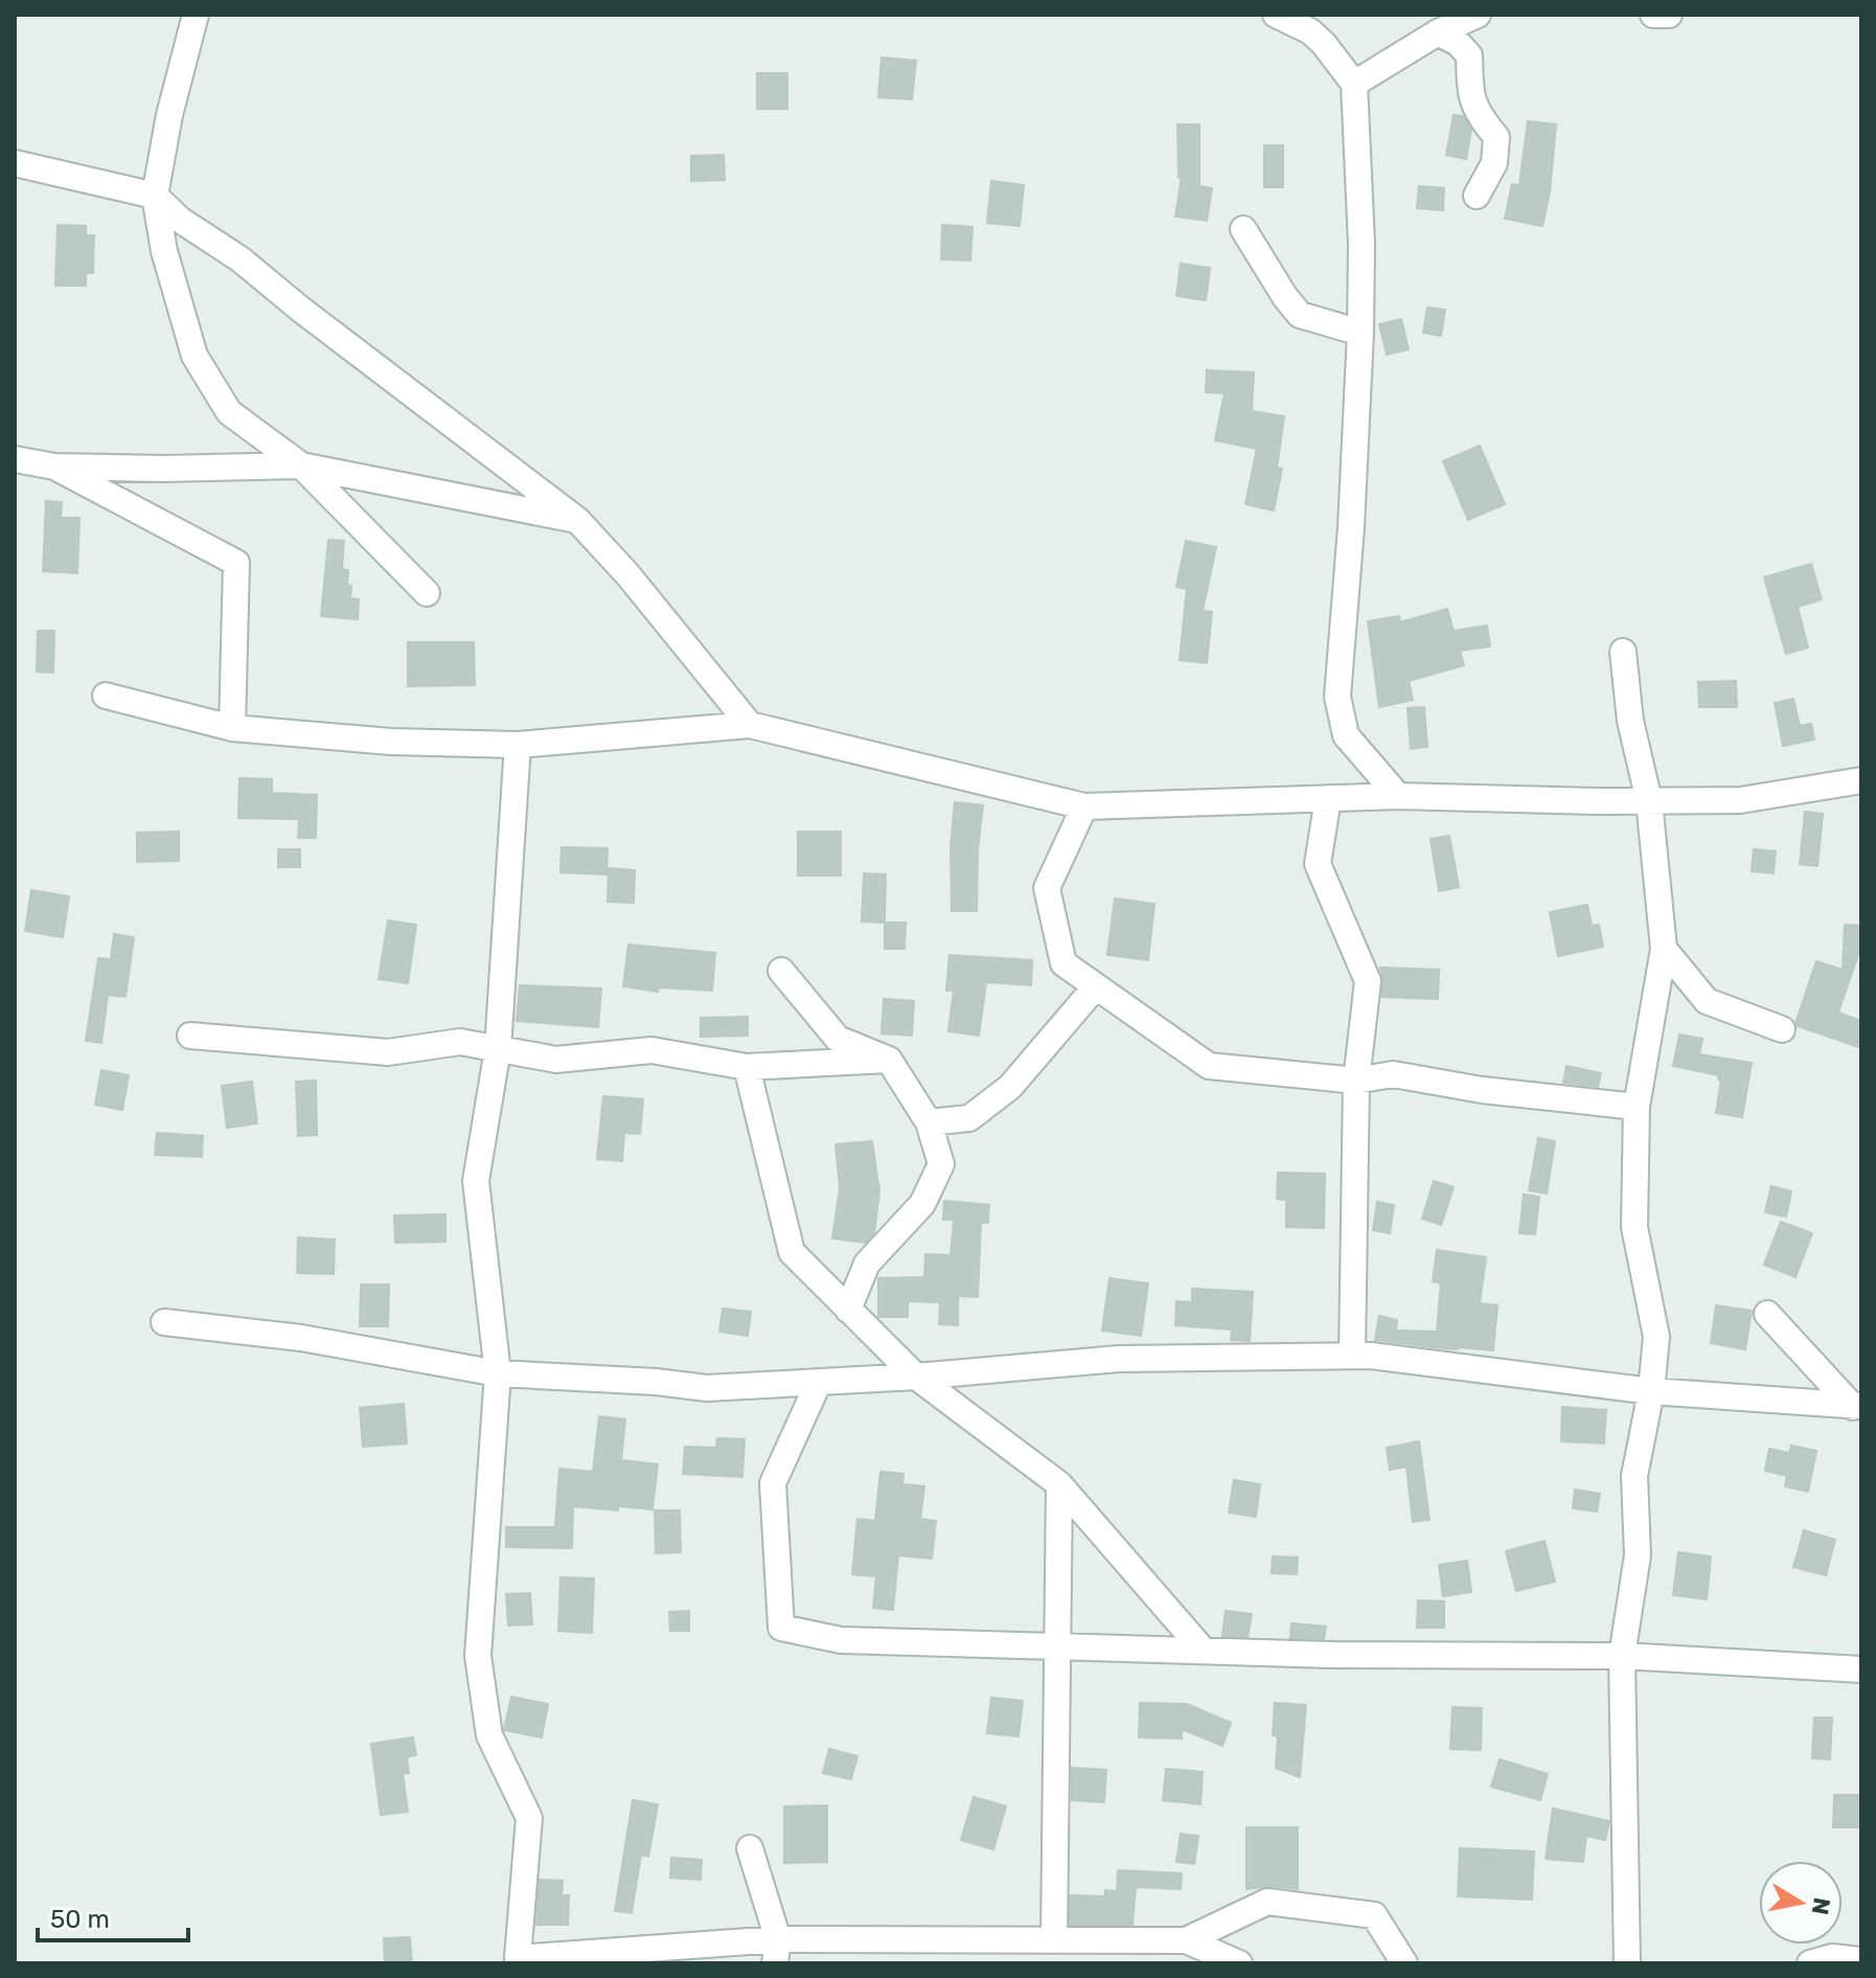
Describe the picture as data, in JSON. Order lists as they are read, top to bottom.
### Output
{
  "scale_bar": "50 m",
  "north": "right"
}
